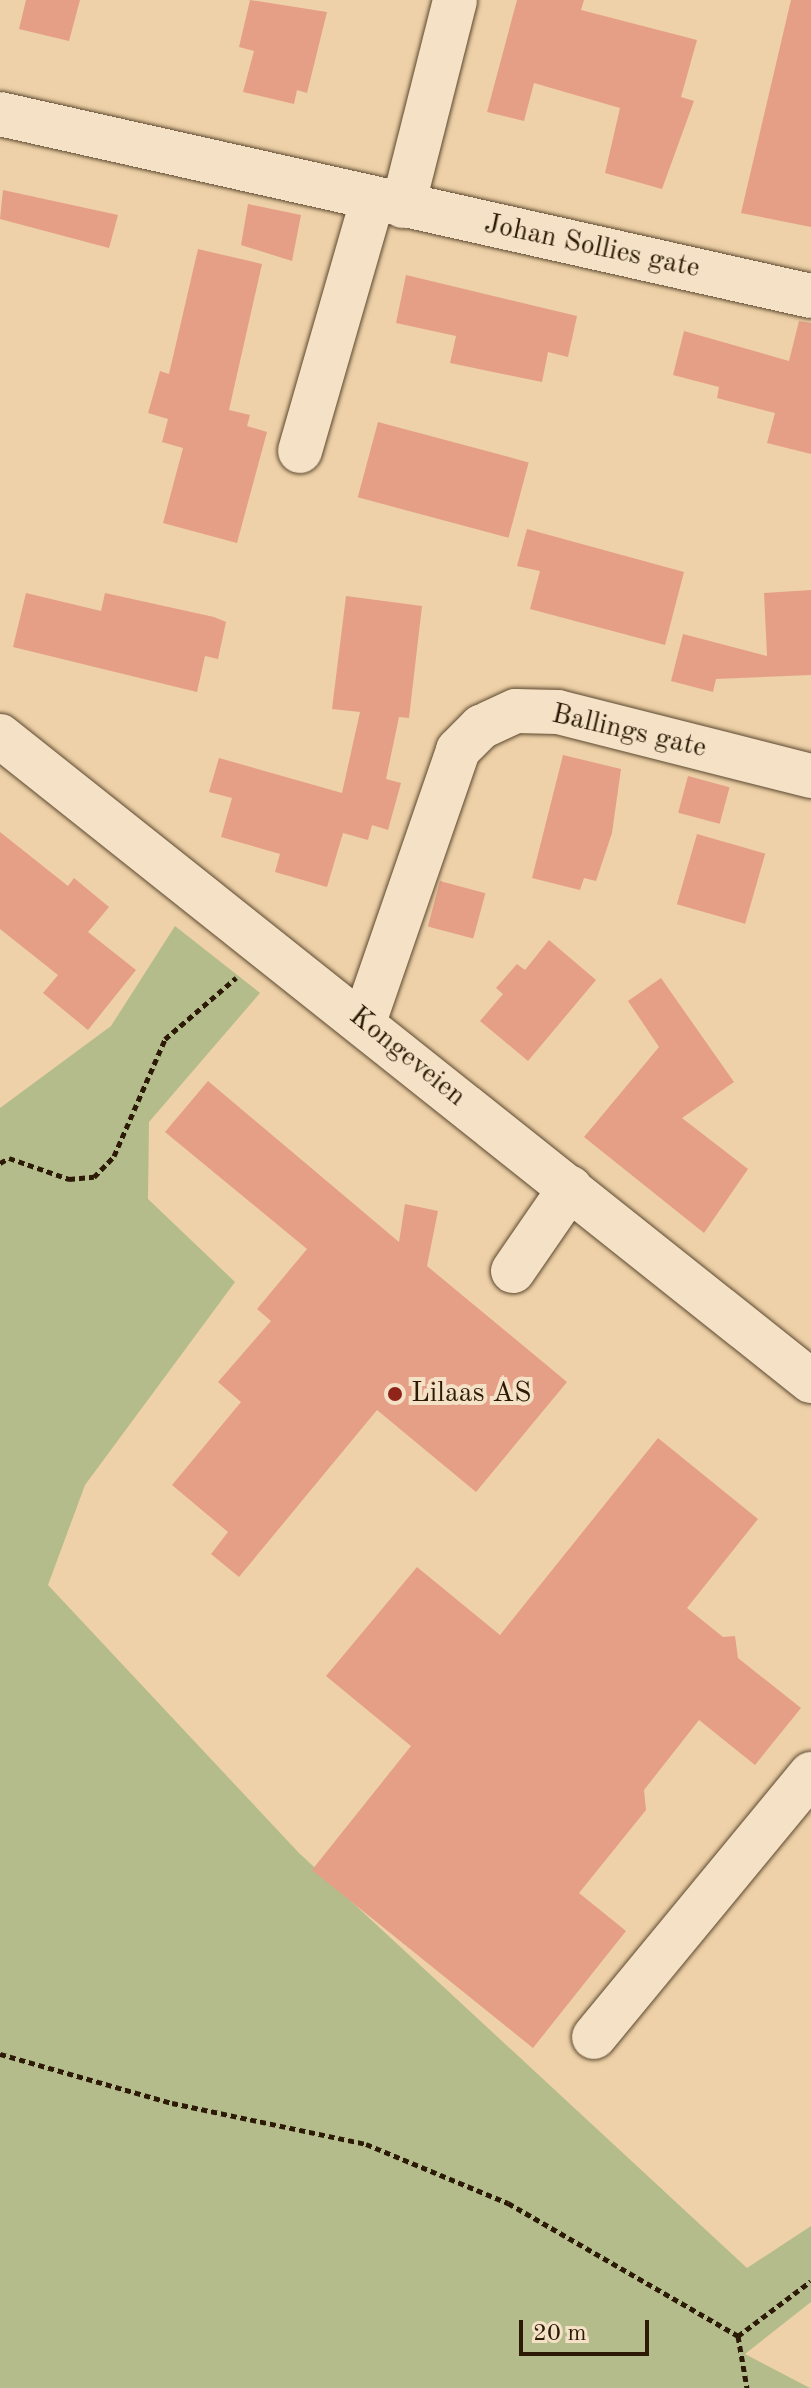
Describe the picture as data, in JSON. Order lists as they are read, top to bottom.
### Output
{
  "streets": {
    "street": ["Johan Sollies gate", "Ballings gate", "Kongeveien"]
  },
  "crossings": [
    ["Ballings gate", "Kongeveien"]
  ],
  "places": ["Lilaas AS"],
  "scale_bar": "20 m"
}
